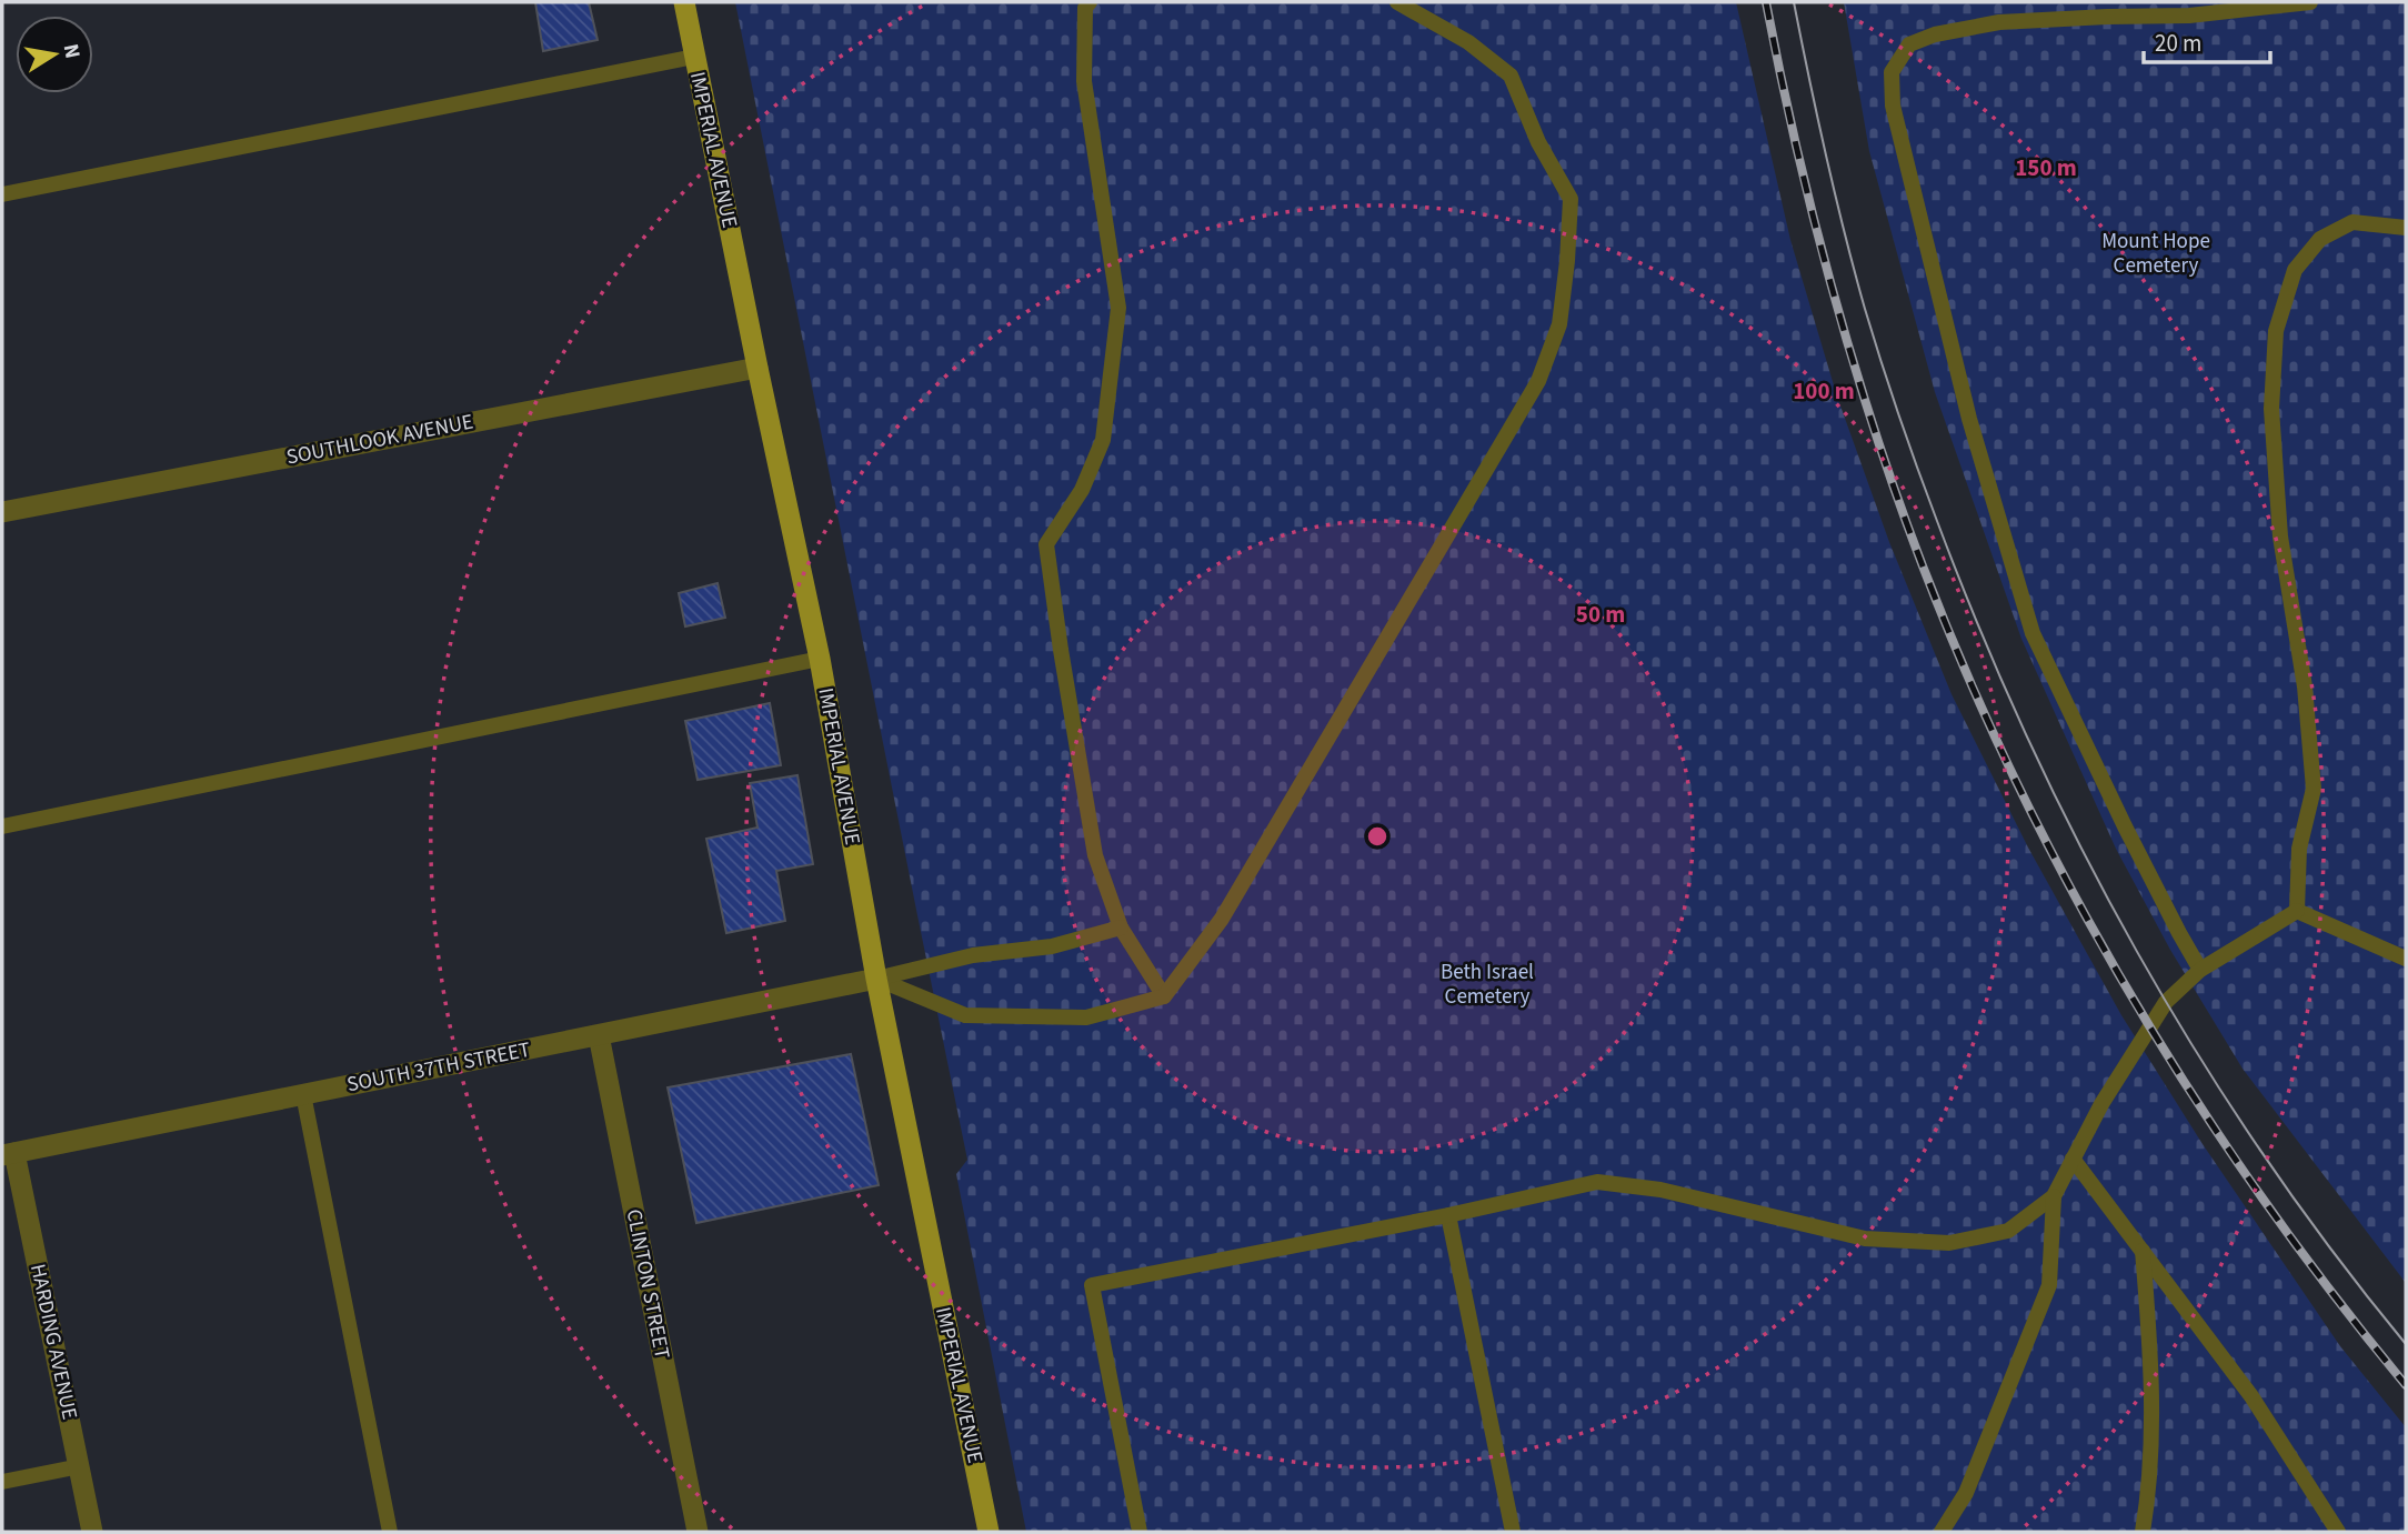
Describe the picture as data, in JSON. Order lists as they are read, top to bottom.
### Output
{
  "streets": {
    "main road": ["IMPERIAL AVENUE"],
    "street": [
      "SOUTHLOOK AVENUE",
      "SOUTH 37TH STREET",
      "CLINTON STREET",
      "HARDING AVENUE"
    ]
  },
  "crossings": [
    ["IMPERIAL AVENUE", "SOUTHLOOK AVENUE"],
    ["IMPERIAL AVENUE", "SOUTH 37TH STREET"],
    ["SOUTH 37TH STREET", "CLINTON STREET"],
    ["SOUTH 37TH STREET", "HARDING AVENUE"]
  ],
  "parks": ["Mount Hope Cemetery", "Beth Israel Cemetery"],
  "scale_bar": "20 m",
  "north": "right",
  "rings": ["150 m", "100 m", "50 m"]
}
